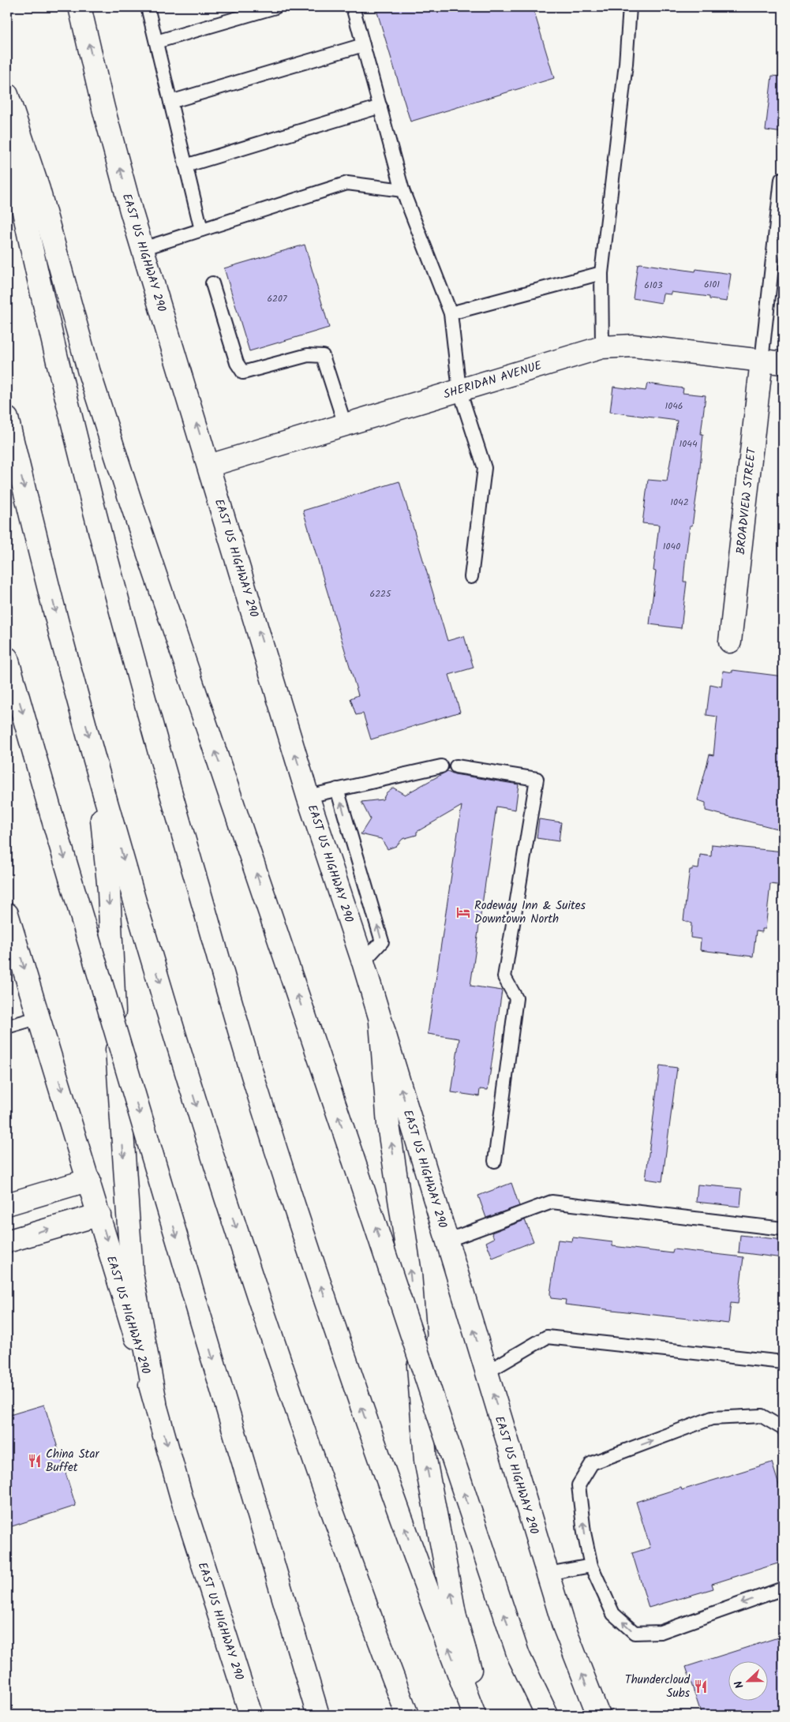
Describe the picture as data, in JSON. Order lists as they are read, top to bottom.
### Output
{
  "streets": {
    "main road": ["EAST US HIGHWAY 290", "SHERIDAN AVENUE", "BROADVIEW STREET"]
  },
  "crossings": [
    ["EAST US HIGHWAY 290", "SHERIDAN AVENUE"],
    ["SHERIDAN AVENUE", "BROADVIEW STREET"]
  ],
  "places": {
    "hotel": ["Rodeway Inn & Suites Downtown North"],
    "restaurant": ["China Star Buffet", "Thundercloud Subs"]
  },
  "house_numbers": [
    "6101",
    "6103",
    "6207",
    "1046",
    "1044",
    "1042",
    "1040",
    "6225"
  ],
  "north": "left"
}
